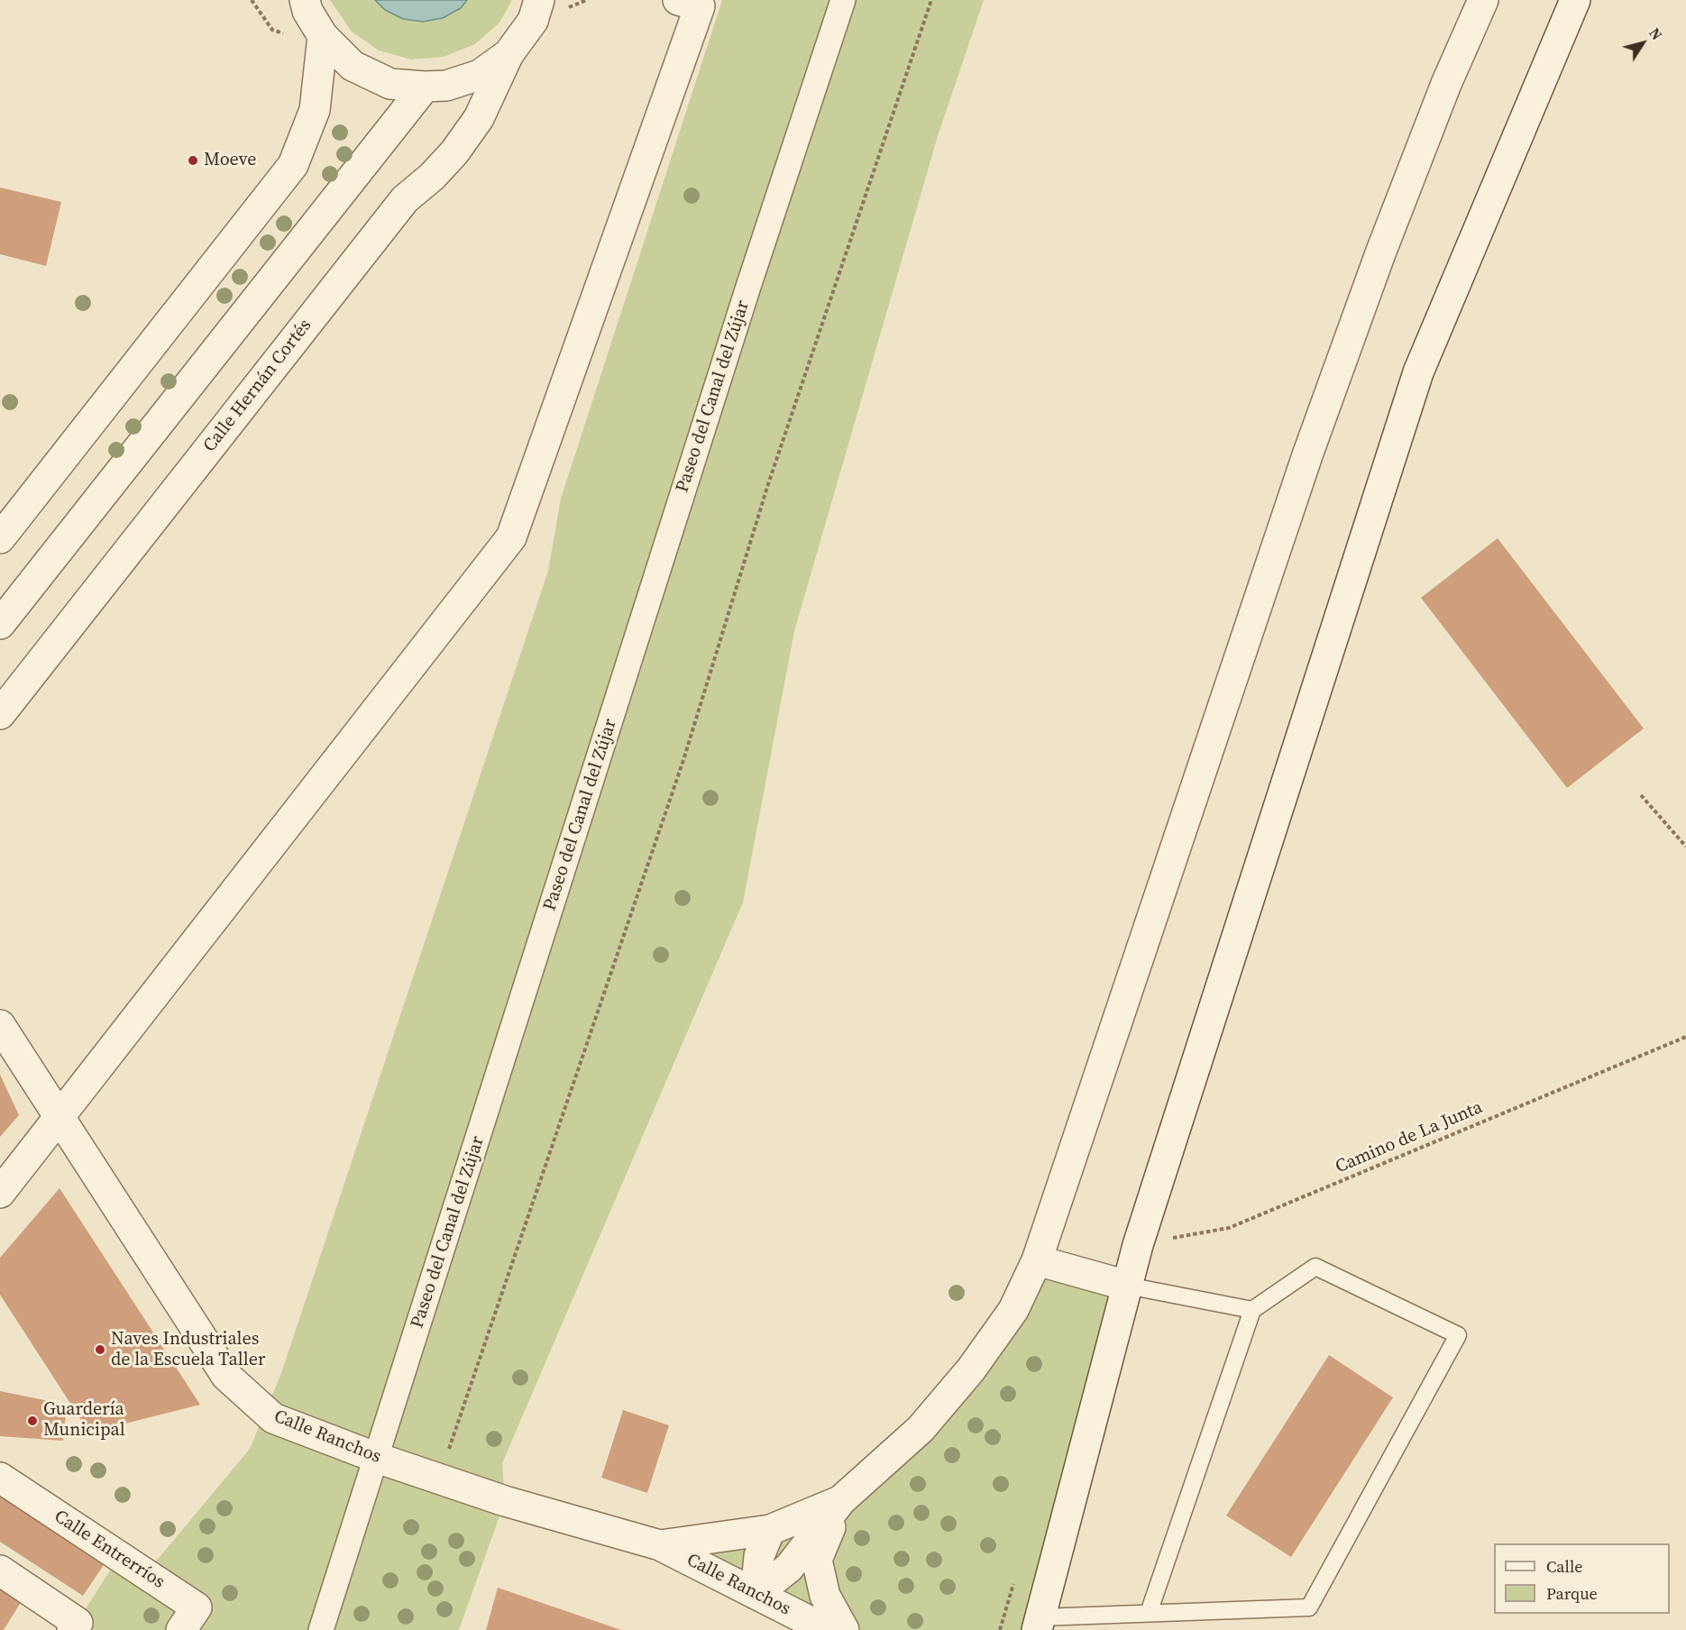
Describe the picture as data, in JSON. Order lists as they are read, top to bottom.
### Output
{
  "streets": {
    "street": [
      "Calle Hernán Cortés",
      "Paseo del Canal del Zújar",
      "Calle Ranchos",
      "Calle Entrerríos"
    ],
    "path": ["Camino de La Junta"]
  },
  "crossings": [
    ["Paseo del Canal del Zújar", "Calle Ranchos"]
  ],
  "places": ["Moeve", "Naves Industriales de la Escuela Taller", "Guardería Municipal"],
  "legend": ["Calle", "Parque"],
  "north": "top right"
}
